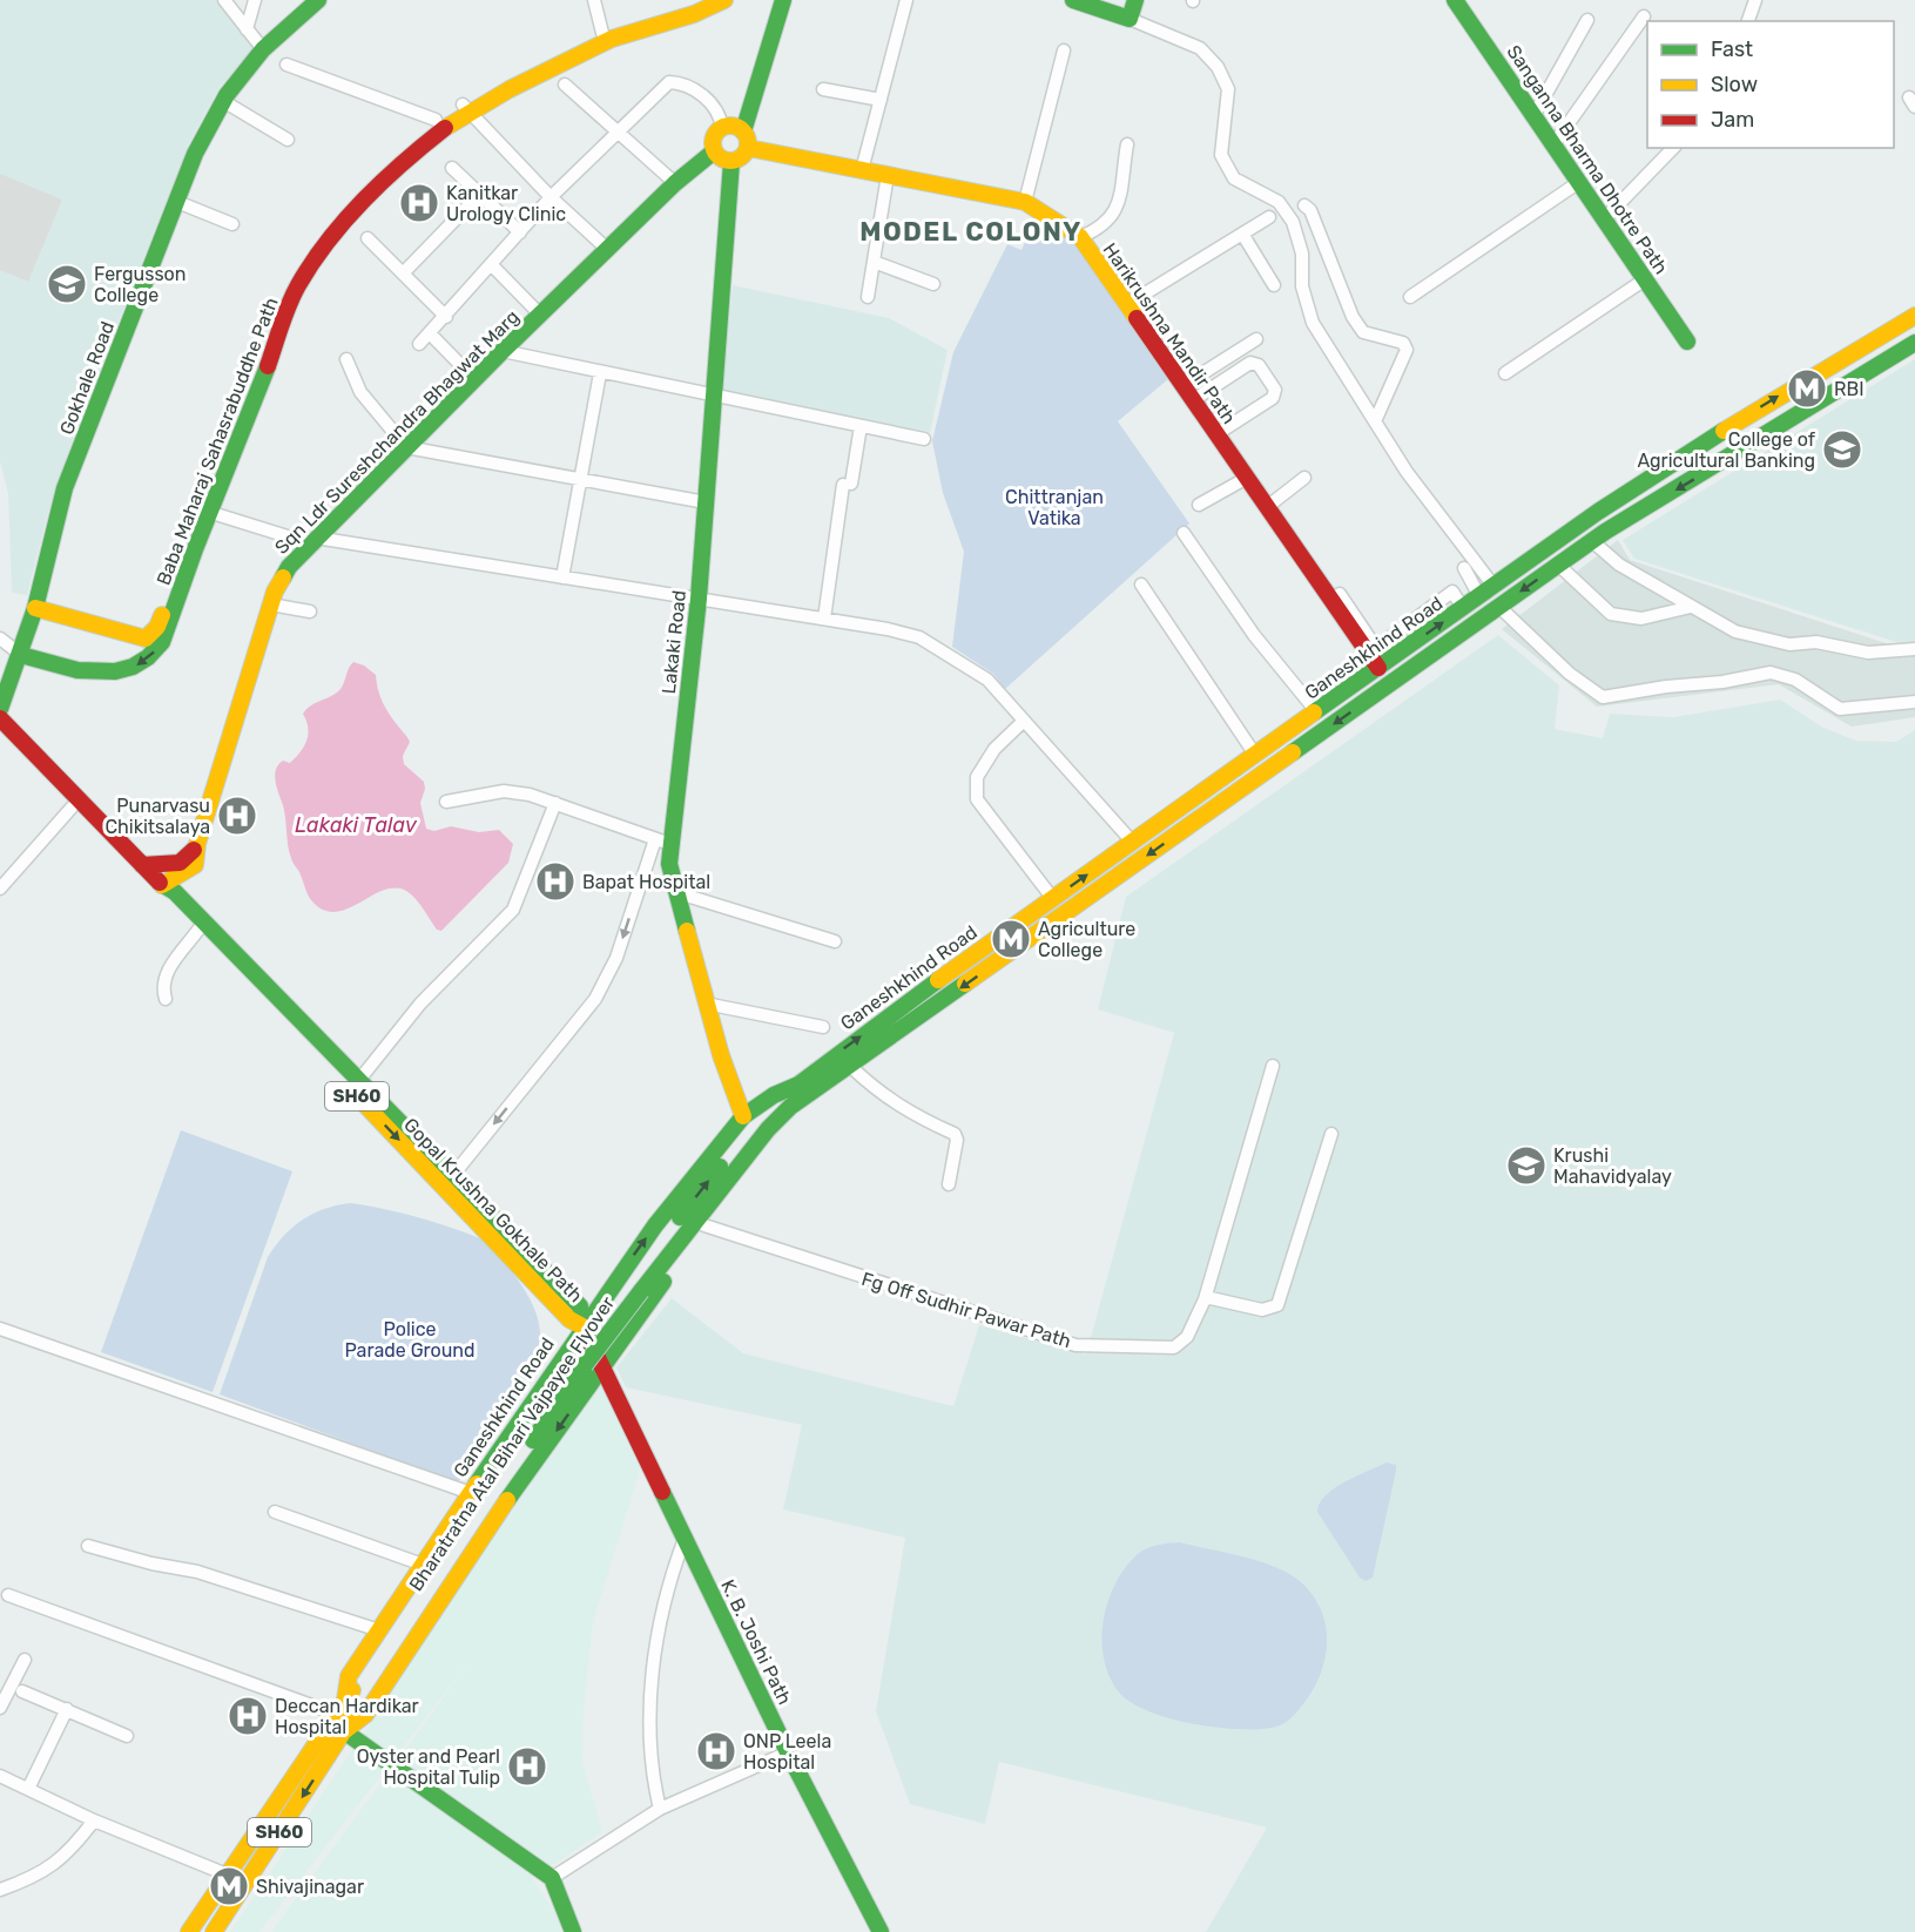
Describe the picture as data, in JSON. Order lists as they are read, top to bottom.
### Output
{
  "streets": {
    "main road": [
      "Sanganna Bharma Dhotre Path",
      "Harikrushna Mandir Path",
      "Gokhale Road",
      "Sqn Ldr Sureshchandra Bhagwat Marg",
      "Baba Maharaj Sahasrabuddhe Path",
      "Lakaki Road",
      "Ganeshkhind Road",
      "SH60",
      "Gopal Krushna Gokhale Path",
      "Bharatratna Atal Bihari Vajpayee Flyover",
      "K. B. Joshi Path"
    ],
    "street": ["Fg Off Sudhir Pawar Path"]
  },
  "crossings": [
    ["Harikrushna Mandir Path", "Sqn Ldr Sureshchandra Bhagwat Marg"],
    ["Harikrushna Mandir Path", "Lakaki Road"],
    ["Harikrushna Mandir Path", "Ganeshkhind Road"],
    ["Gokhale Road", "Baba Maharaj Sahasrabuddhe Path"],
    ["Sqn Ldr Sureshchandra Bhagwat Marg", "Lakaki Road"],
    ["Sqn Ldr Sureshchandra Bhagwat Marg", "Gopal Krushna Gokhale Path"],
    ["Lakaki Road", "Ganeshkhind Road"],
    ["Ganeshkhind Road", "Gopal Krushna Gokhale Path"],
    ["Ganeshkhind Road", "Fg Off Sudhir Pawar Path"],
    ["Ganeshkhind Road", "Bharatratna Atal Bihari Vajpayee Flyover"],
    ["Ganeshkhind Road", "K. B. Joshi Path"],
    ["Gopal Krushna Gokhale Path", "K. B. Joshi Path"]
  ],
  "districts": ["MODEL COLONY"],
  "water": ["Lakaki Talav"],
  "parks": ["Chittranjan Vatika", "Police Parade Ground"],
  "places": {
    "hospital": [
      "Kanitkar Urology Clinic",
      "Punarvasu Chikitsalaya",
      "Bapat Hospital",
      "Deccan Hardikar Hospital",
      "ONP Leela Hospital",
      "Oyster and Pearl Hospital Tulip"
    ],
    "school or university": ["Fergusson College", "College of Agricultural Banking", "Krushi Mahavidyalay"],
    "metro station": ["RBI", "Agriculture College", "Shivajinagar"]
  },
  "legend": ["Fast", "Slow", "Jam"]
}
